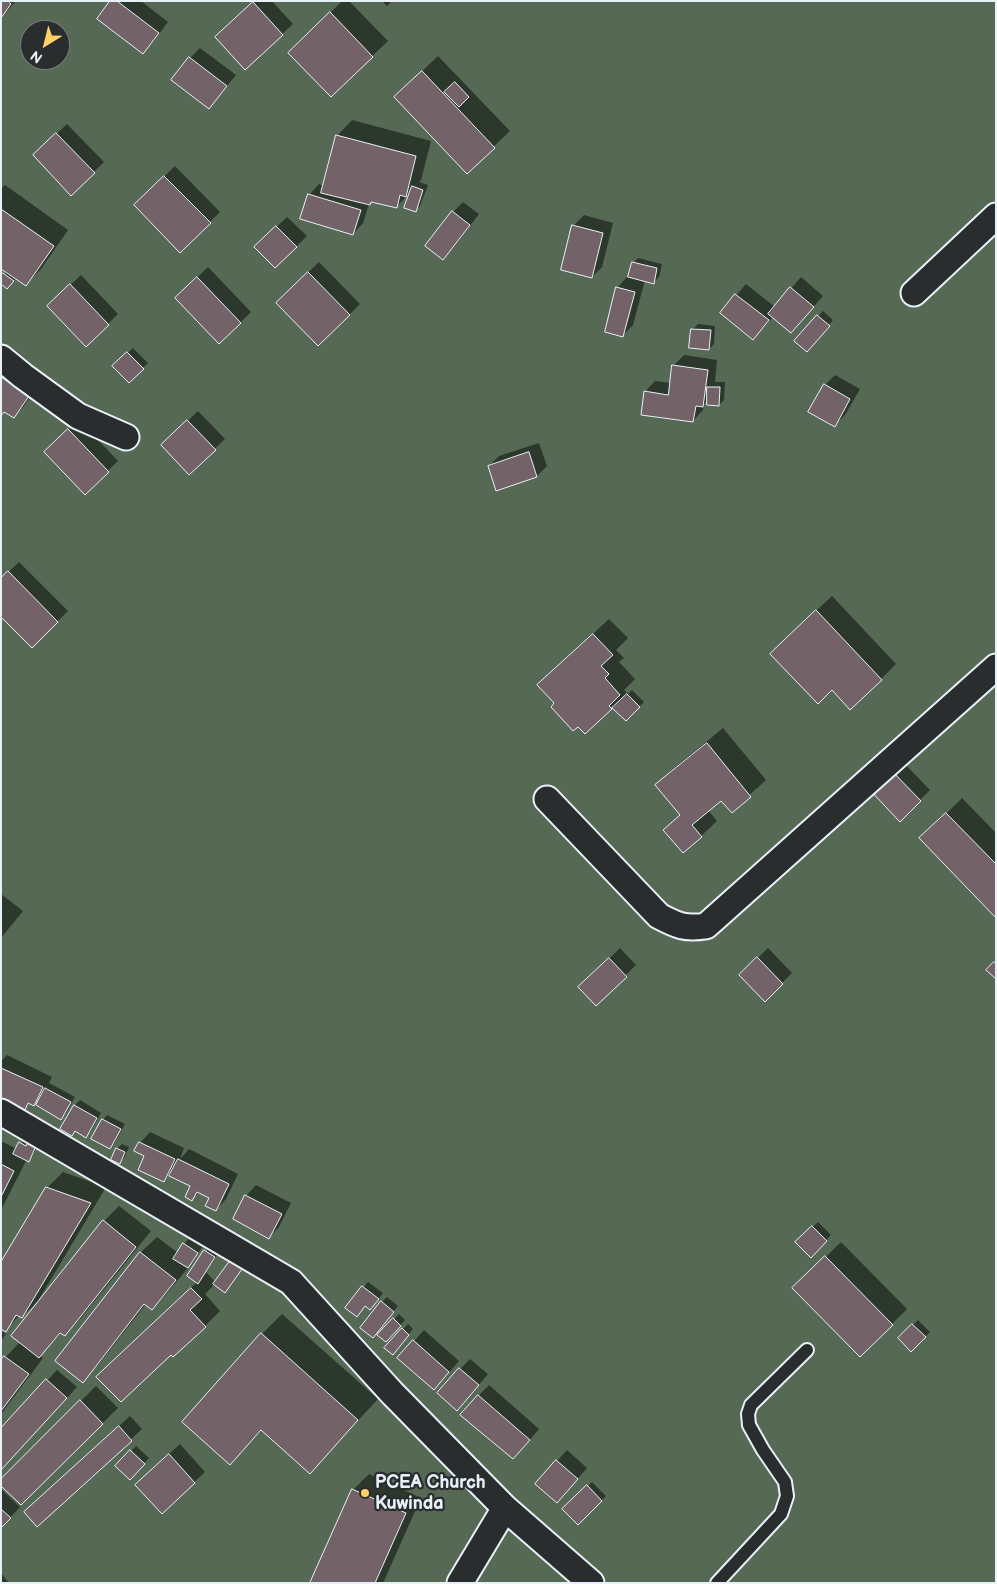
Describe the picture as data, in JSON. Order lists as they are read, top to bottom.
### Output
{
  "places": ["PCEA Church Kuwinda"],
  "north": "bottom left"
}
